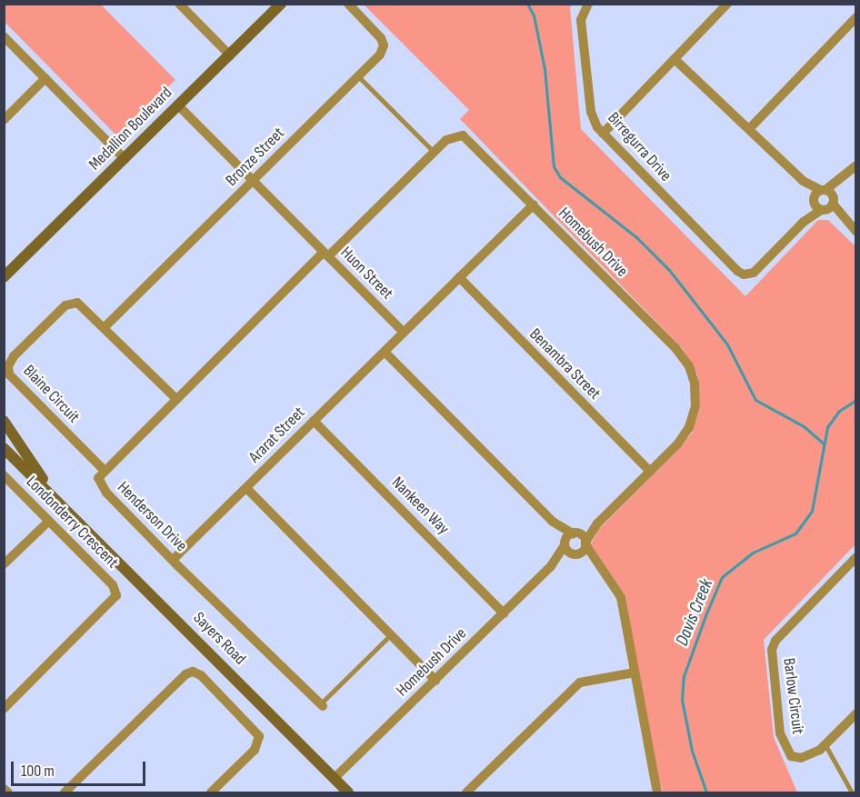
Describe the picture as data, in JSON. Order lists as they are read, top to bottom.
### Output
{
  "streets": {
    "street": [
      "Medallion Boulevard",
      "Birregurra Drive",
      "Bronze Street",
      "Homebush Drive",
      "Huon Street",
      "Benambra Street",
      "Blaine Circuit",
      "Ararat Street",
      "Nankeen Way",
      "Henderson Drive",
      "Londonderry Crescent",
      "Sayers Road",
      "Barlow Circuit"
    ]
  },
  "crossings": [
    ["Medallion Boulevard", "Huon Street"],
    ["Bronze Street", "Huon Street"],
    ["Bronze Street", "Blaine Circuit"],
    ["Homebush Drive", "Huon Street"],
    ["Homebush Drive", "Benambra Street"],
    ["Homebush Drive", "Nankeen Way"],
    ["Homebush Drive", "Henderson Drive"],
    ["Homebush Drive", "Sayers Road"],
    ["Huon Street", "Ararat Street"],
    ["Huon Street", "Henderson Drive"],
    ["Blaine Circuit", "Henderson Drive"],
    ["Ararat Street", "Nankeen Way"],
    ["Ararat Street", "Henderson Drive"]
  ],
  "water": ["Davis Creek"],
  "scale_bar": "100 m"
}
